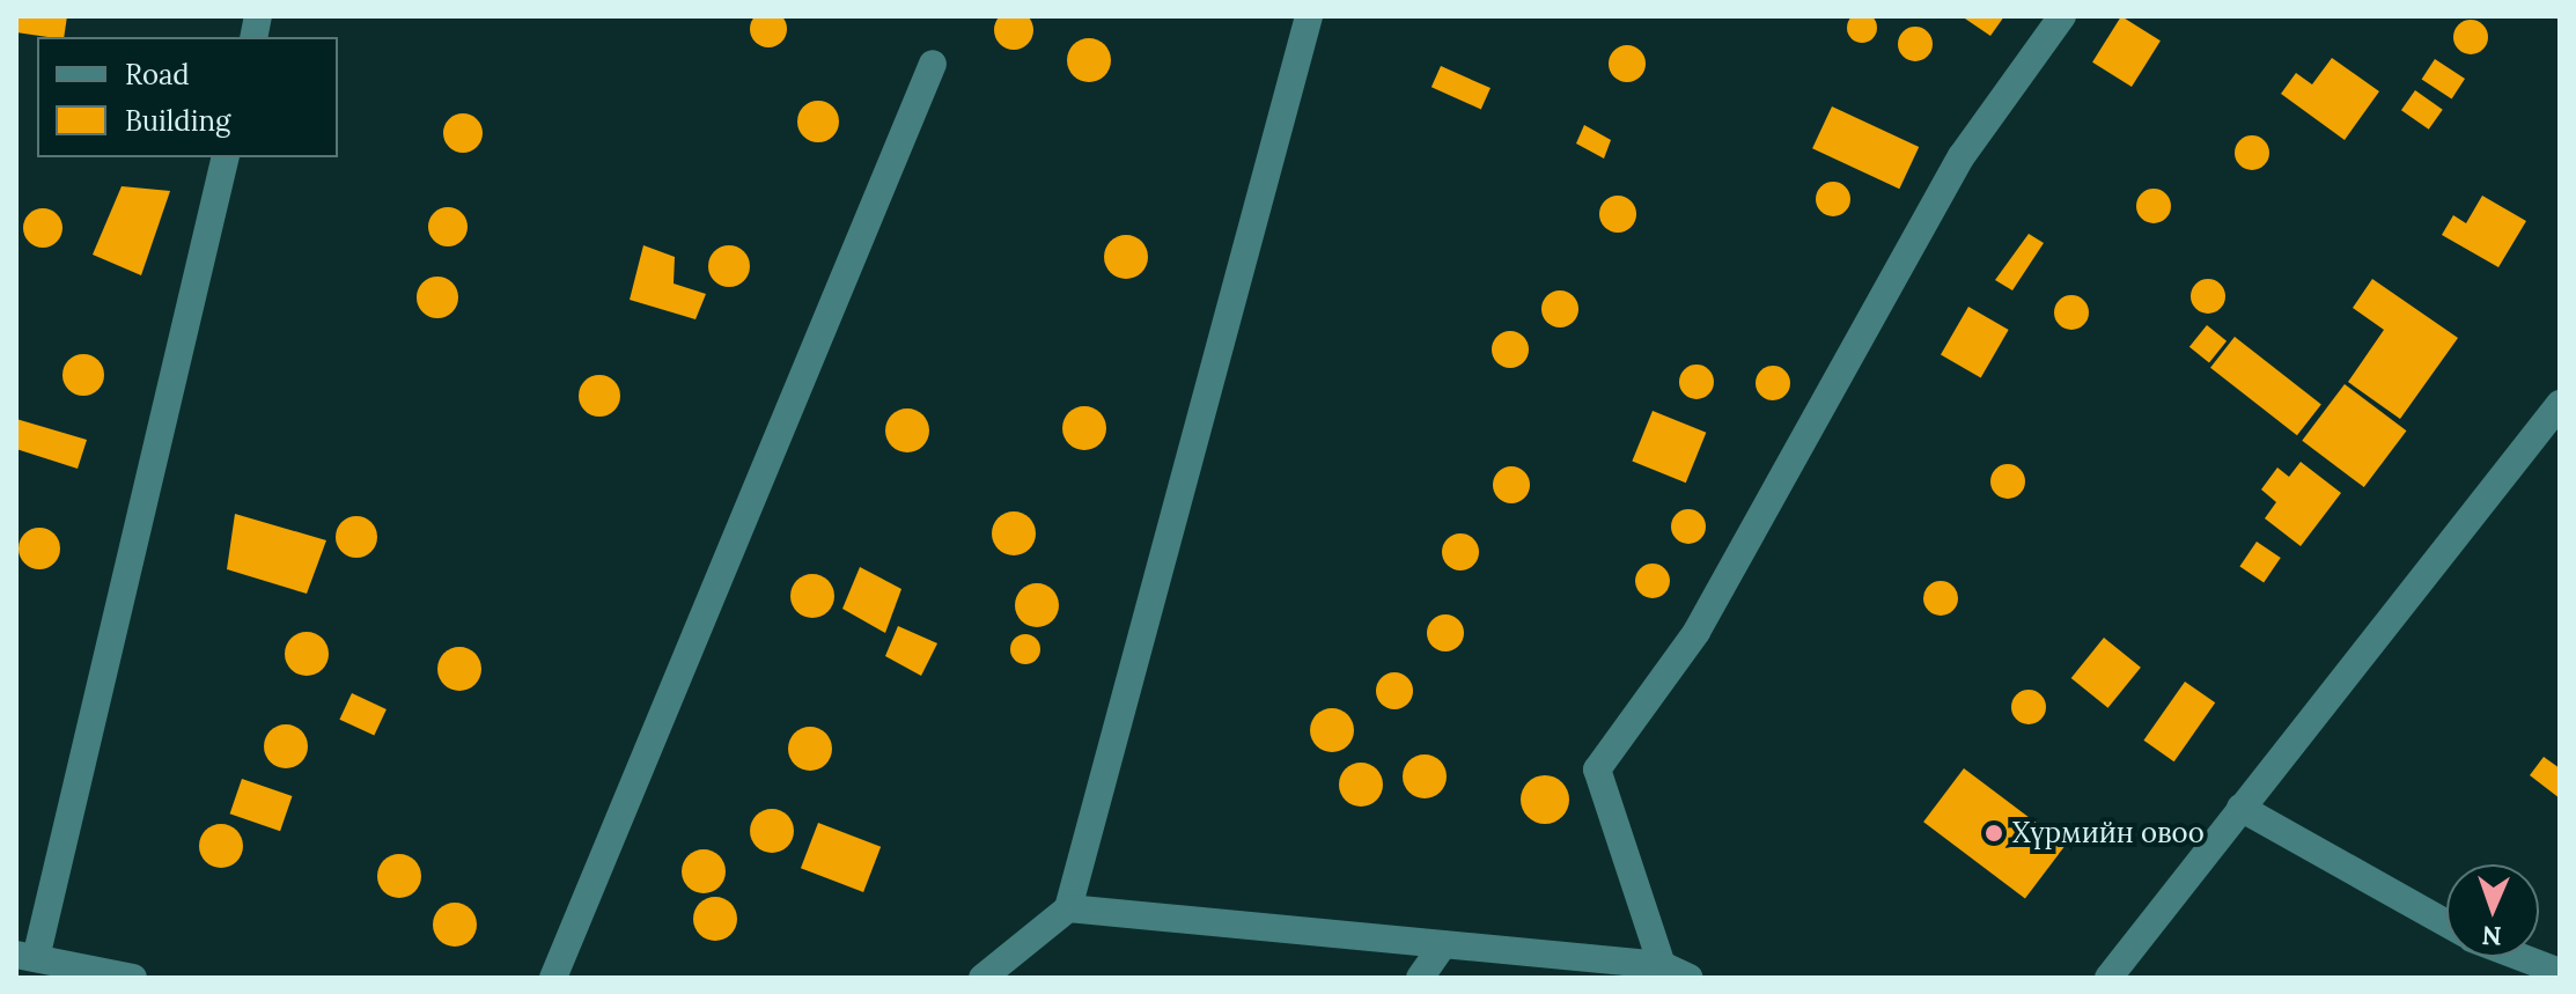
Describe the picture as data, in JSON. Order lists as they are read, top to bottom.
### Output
{
  "places": ["Хүрмийн овоо"],
  "legend": ["Road", "Building"],
  "north": "bottom"
}
